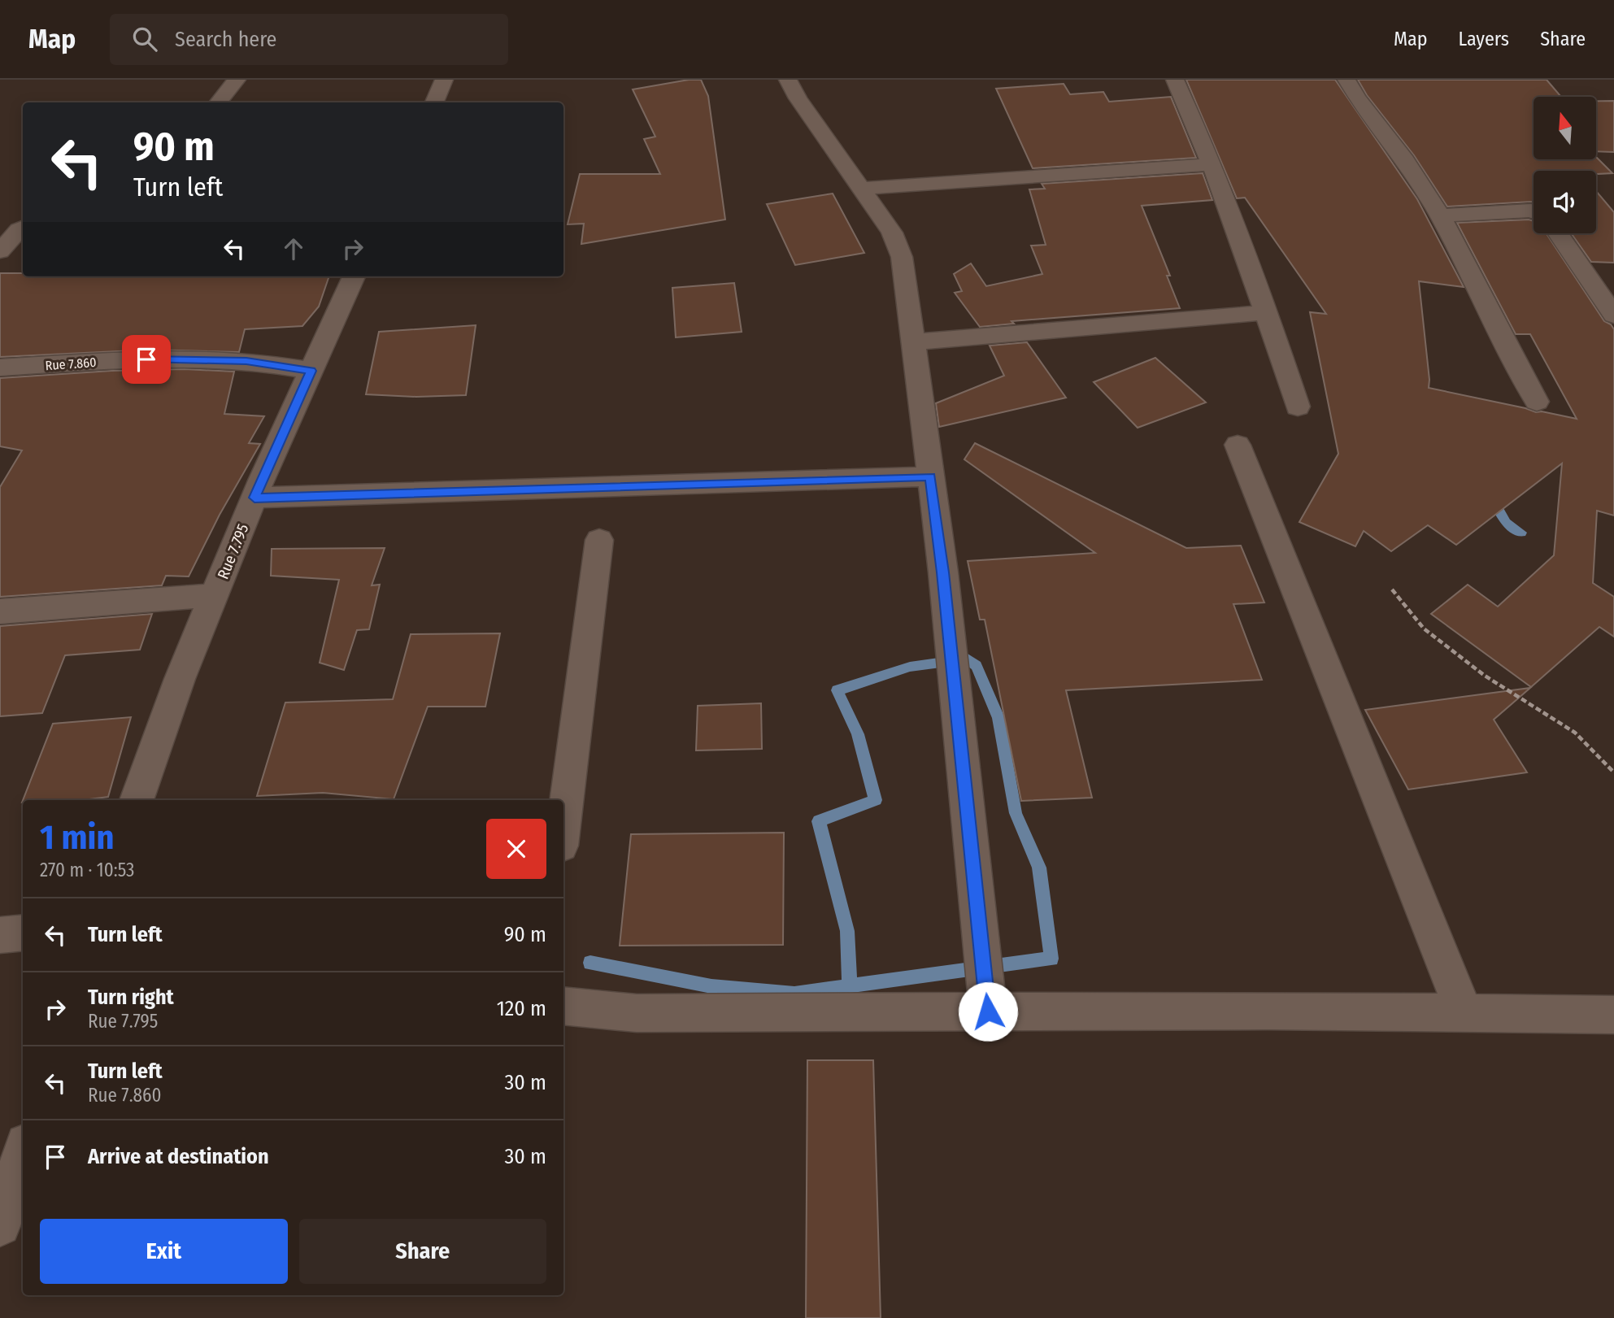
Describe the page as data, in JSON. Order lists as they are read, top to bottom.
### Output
{
  "streets": {
    "street": ["Rue 7.860", "Rue 7.795"]
  },
  "crossings": [
    ["Rue 7.860", "Rue 7.795"]
  ],
  "north": "top",
  "page": {
    "header": "Map",
    "search": "Search here",
    "nav": ["Map", "Layers", "Share"],
    "turn": ["90 m", "Turn left"],
    "heading": ["1 min", "270 m · 10:53"],
    "list": [
      {
        "name": "Turn left",
        "value": "90 m"
      },
      {
        "name": "Turn right",
        "note": "Rue 7.795",
        "value": "120 m"
      },
      {
        "name": "Turn left",
        "note": "Rue 7.860",
        "value": "30 m"
      },
      {
        "name": "Arrive at destination",
        "value": "30 m"
      }
    ],
    "buttons": ["Exit", "Share"]
  }
}
